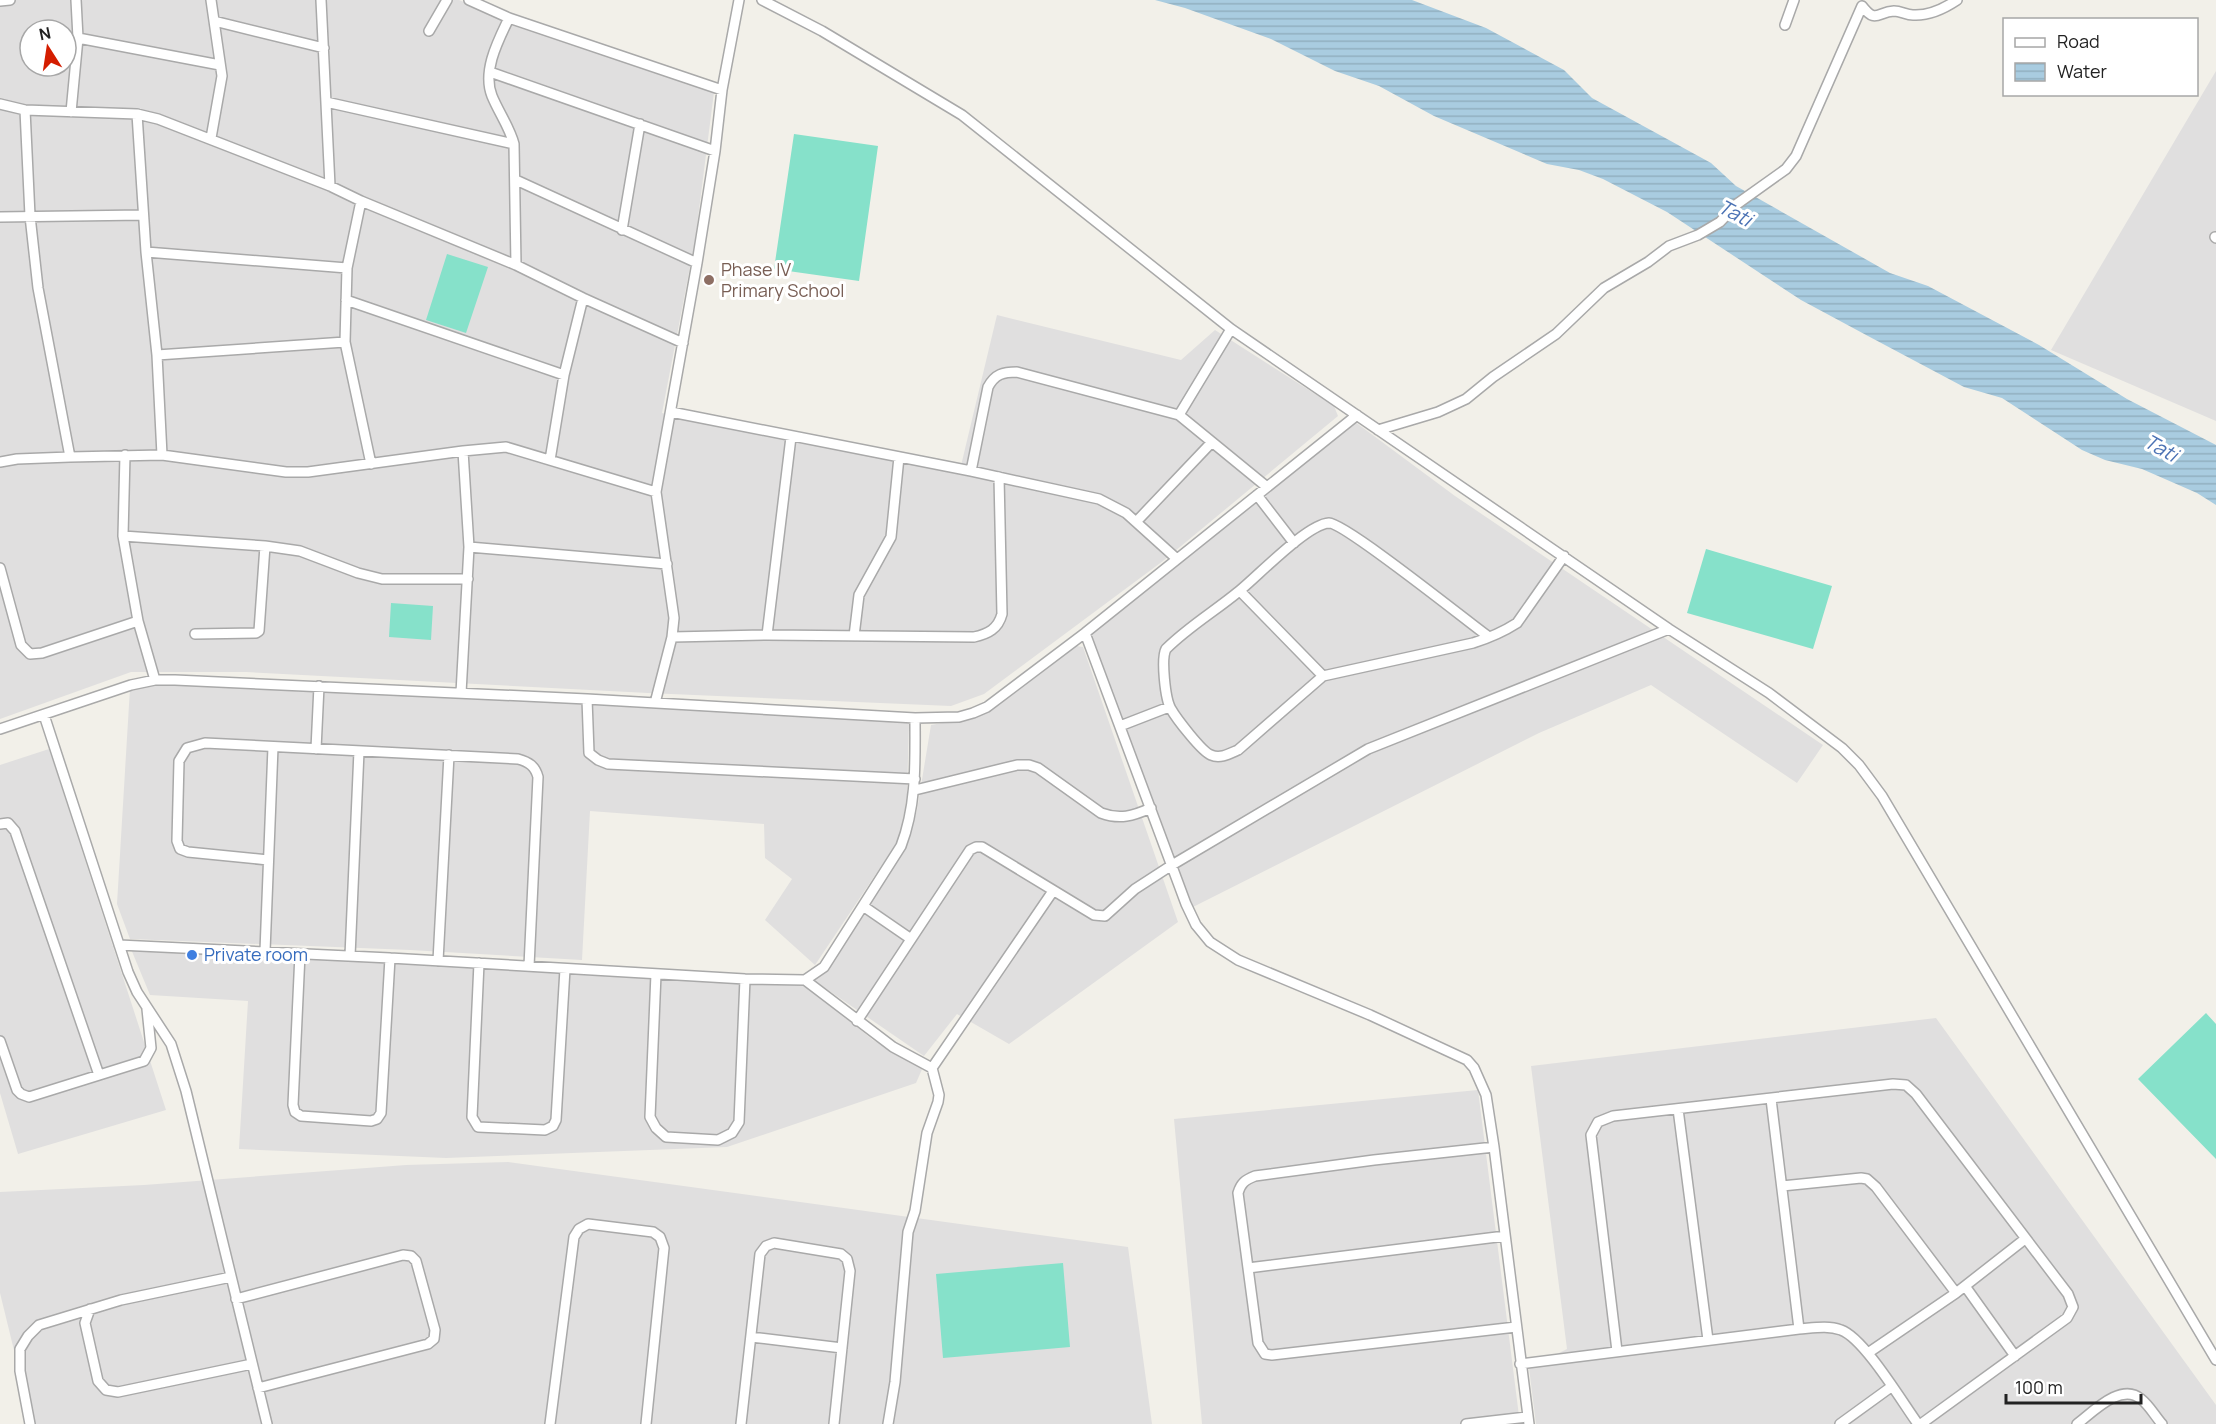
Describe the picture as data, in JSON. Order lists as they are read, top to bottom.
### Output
{
  "water": ["Tati"],
  "places": ["Phase IV Primary School", "Private room"],
  "legend": ["Road", "Water"],
  "scale_bar": "100 m",
  "north": "top"
}
